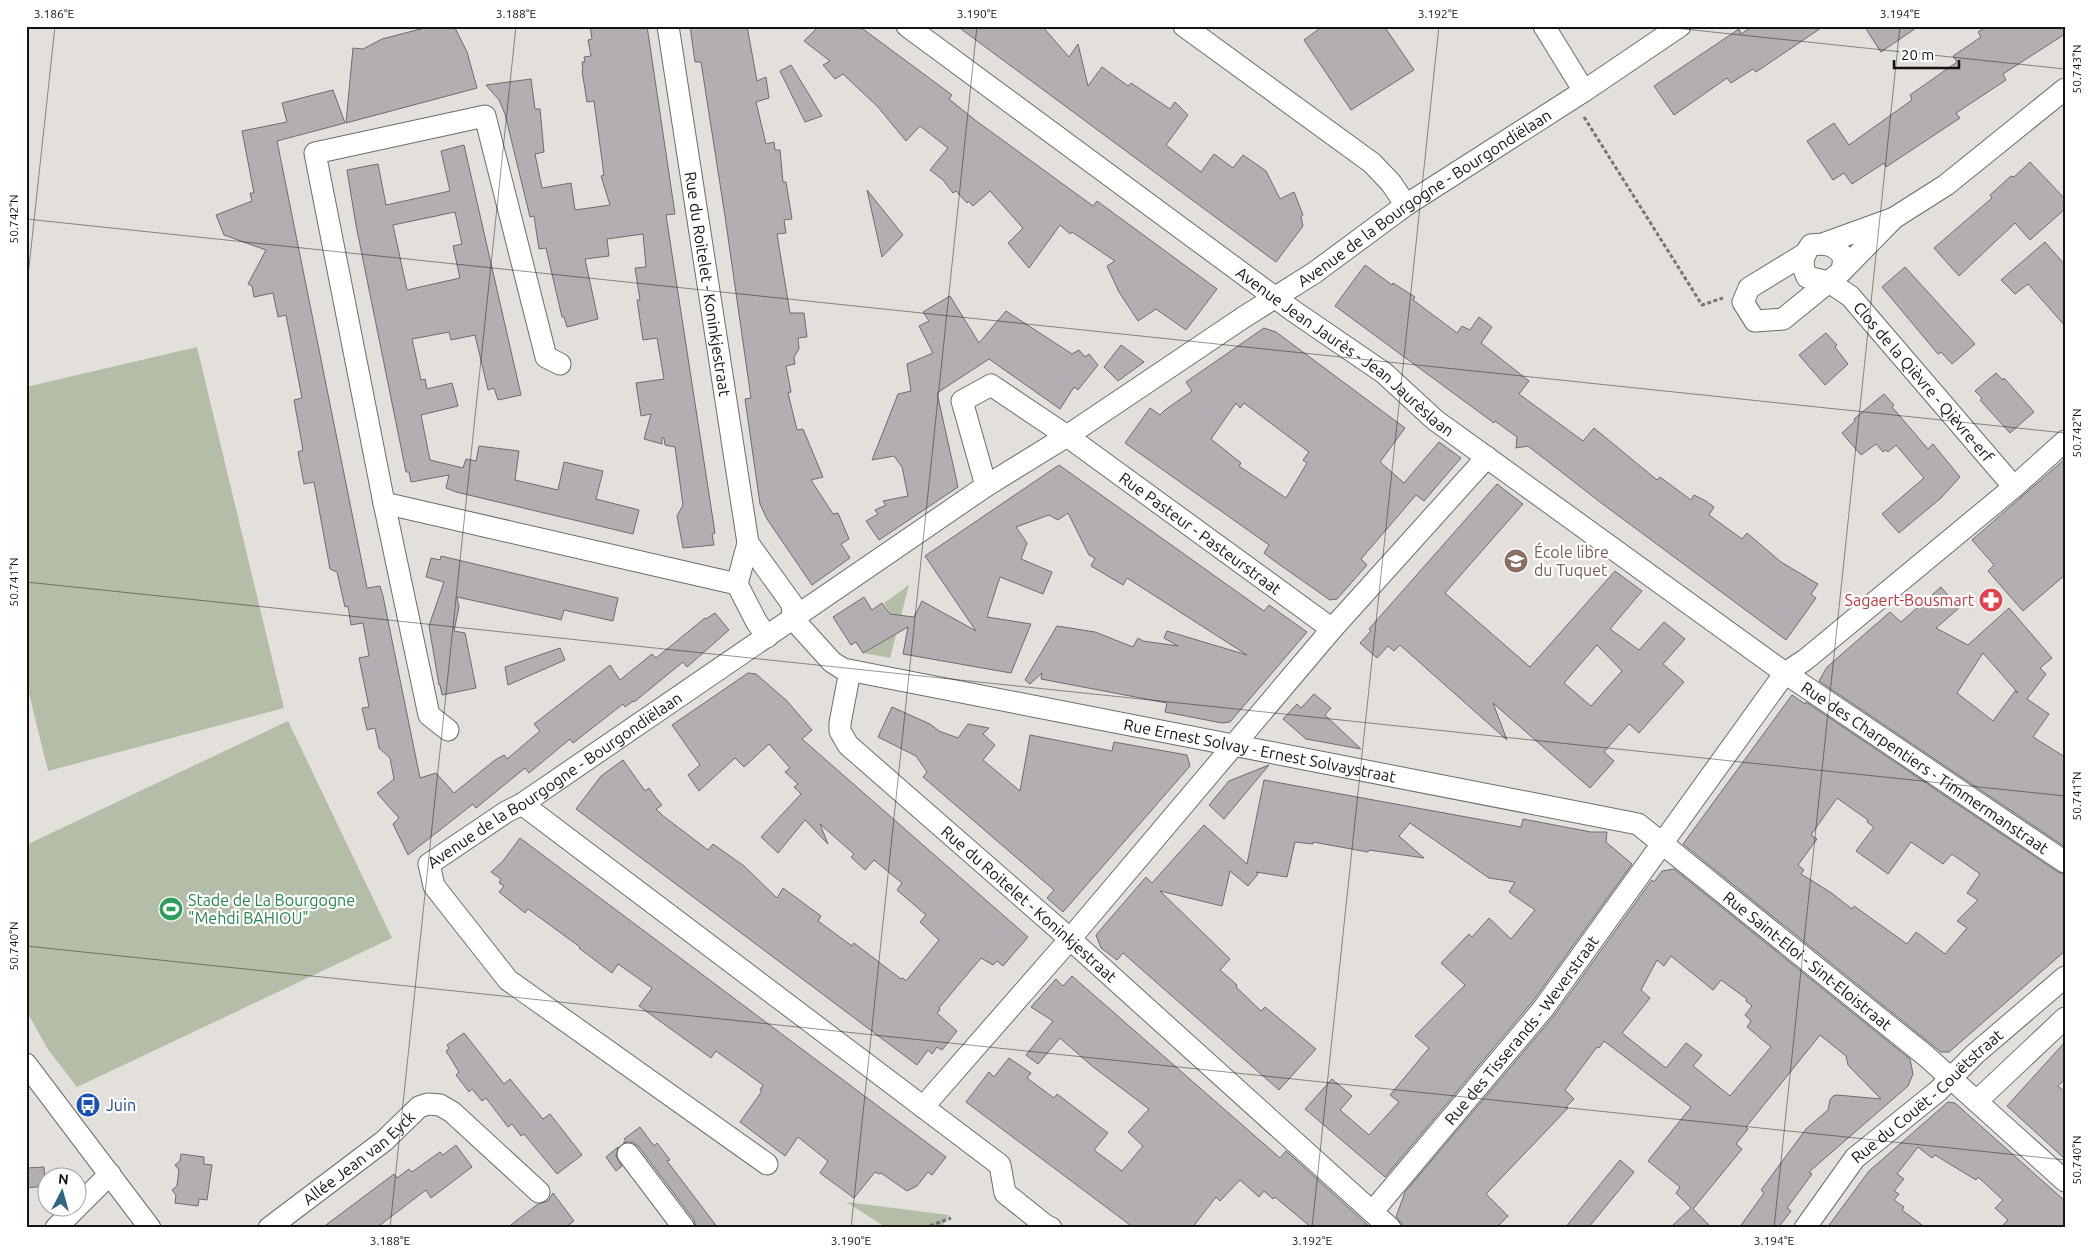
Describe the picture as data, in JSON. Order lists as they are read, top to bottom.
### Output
{
  "streets": {
    "street": [
      "Avenue de la Bourgogne - Bourgondiëlaan",
      "Rue du Roitelet - Koninkjestraat",
      "Avenue Jean Jaurès - Jean Jaurèslaan",
      "Clos de la Qièvre - Qièvre-erf",
      "Rue Pasteur - Pasteurstraat",
      "Rue Ernest Solvay - Ernest Solvaystraat",
      "Rue des Charpentiers - Timmermanstraat",
      "Rue Saint-Eloi - Sint-Eloistraat",
      "Rue des Tisserands - Weverstraat",
      "Rue du Couët - Couëtstraat",
      "Allée Jean van Eyck"
    ]
  },
  "crossings": [
    ["Avenue de la Bourgogne - Bourgondiëlaan", "Rue du Roitelet - Koninkjestraat"],
    ["Avenue de la Bourgogne - Bourgondiëlaan", "Avenue Jean Jaurès - Jean Jaurèslaan"],
    ["Avenue de la Bourgogne - Bourgondiëlaan", "Rue Pasteur - Pasteurstraat"],
    ["Rue du Roitelet - Koninkjestraat", "Rue Ernest Solvay - Ernest Solvaystraat"],
    ["Rue du Roitelet - Koninkjestraat", "Rue des Tisserands - Weverstraat"],
    ["Avenue Jean Jaurès - Jean Jaurèslaan", "Rue des Charpentiers - Timmermanstraat"],
    ["Avenue Jean Jaurès - Jean Jaurèslaan", "Rue des Tisserands - Weverstraat"],
    ["Rue Ernest Solvay - Ernest Solvaystraat", "Rue Saint-Eloi - Sint-Eloistraat"],
    ["Rue Ernest Solvay - Ernest Solvaystraat", "Rue des Tisserands - Weverstraat"],
    ["Rue des Charpentiers - Timmermanstraat", "Rue des Tisserands - Weverstraat"],
    ["Rue Saint-Eloi - Sint-Eloistraat", "Rue des Tisserands - Weverstraat"],
    ["Rue Saint-Eloi - Sint-Eloistraat", "Rue du Couët - Couëtstraat"]
  ],
  "places": {
    "school or university": ["École libre du Tuquet"],
    "pharmacy": ["Sagaert-Bousmart"],
    "sports": ["Stade de La Bourgogne \"Mehdi BAHIOU\""],
    "bus stop": ["Juin"]
  },
  "scale_bar": "20 m",
  "north": "top",
  "coordinates": [
    "3.186°E",
    "3.188°E",
    "3.190°E",
    "3.192°E",
    "3.194°E",
    "50.743°N",
    "50.742°N",
    "50.741°N",
    "50.740°N"
  ]
}
